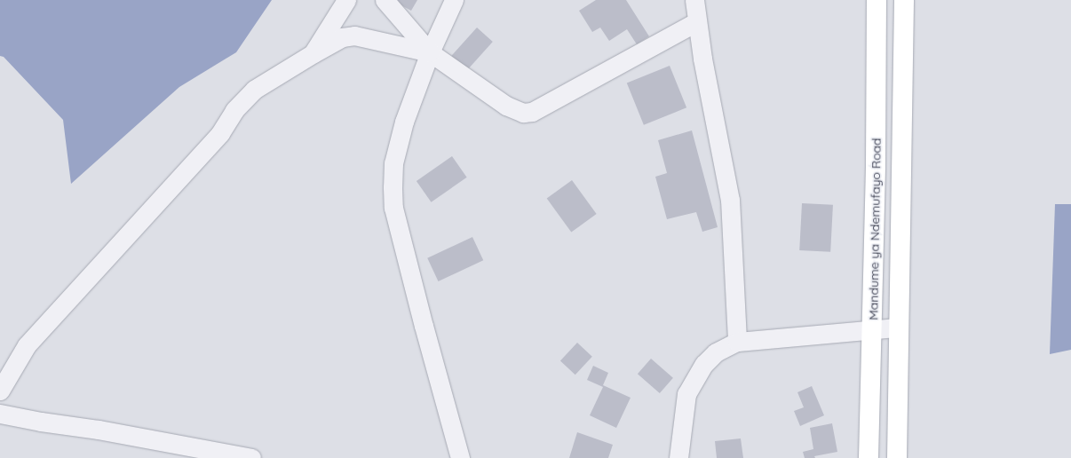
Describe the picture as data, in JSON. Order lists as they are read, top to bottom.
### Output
{
  "streets": {
    "main road": ["Mandume ya Ndemufayo Road"]
  }
}
